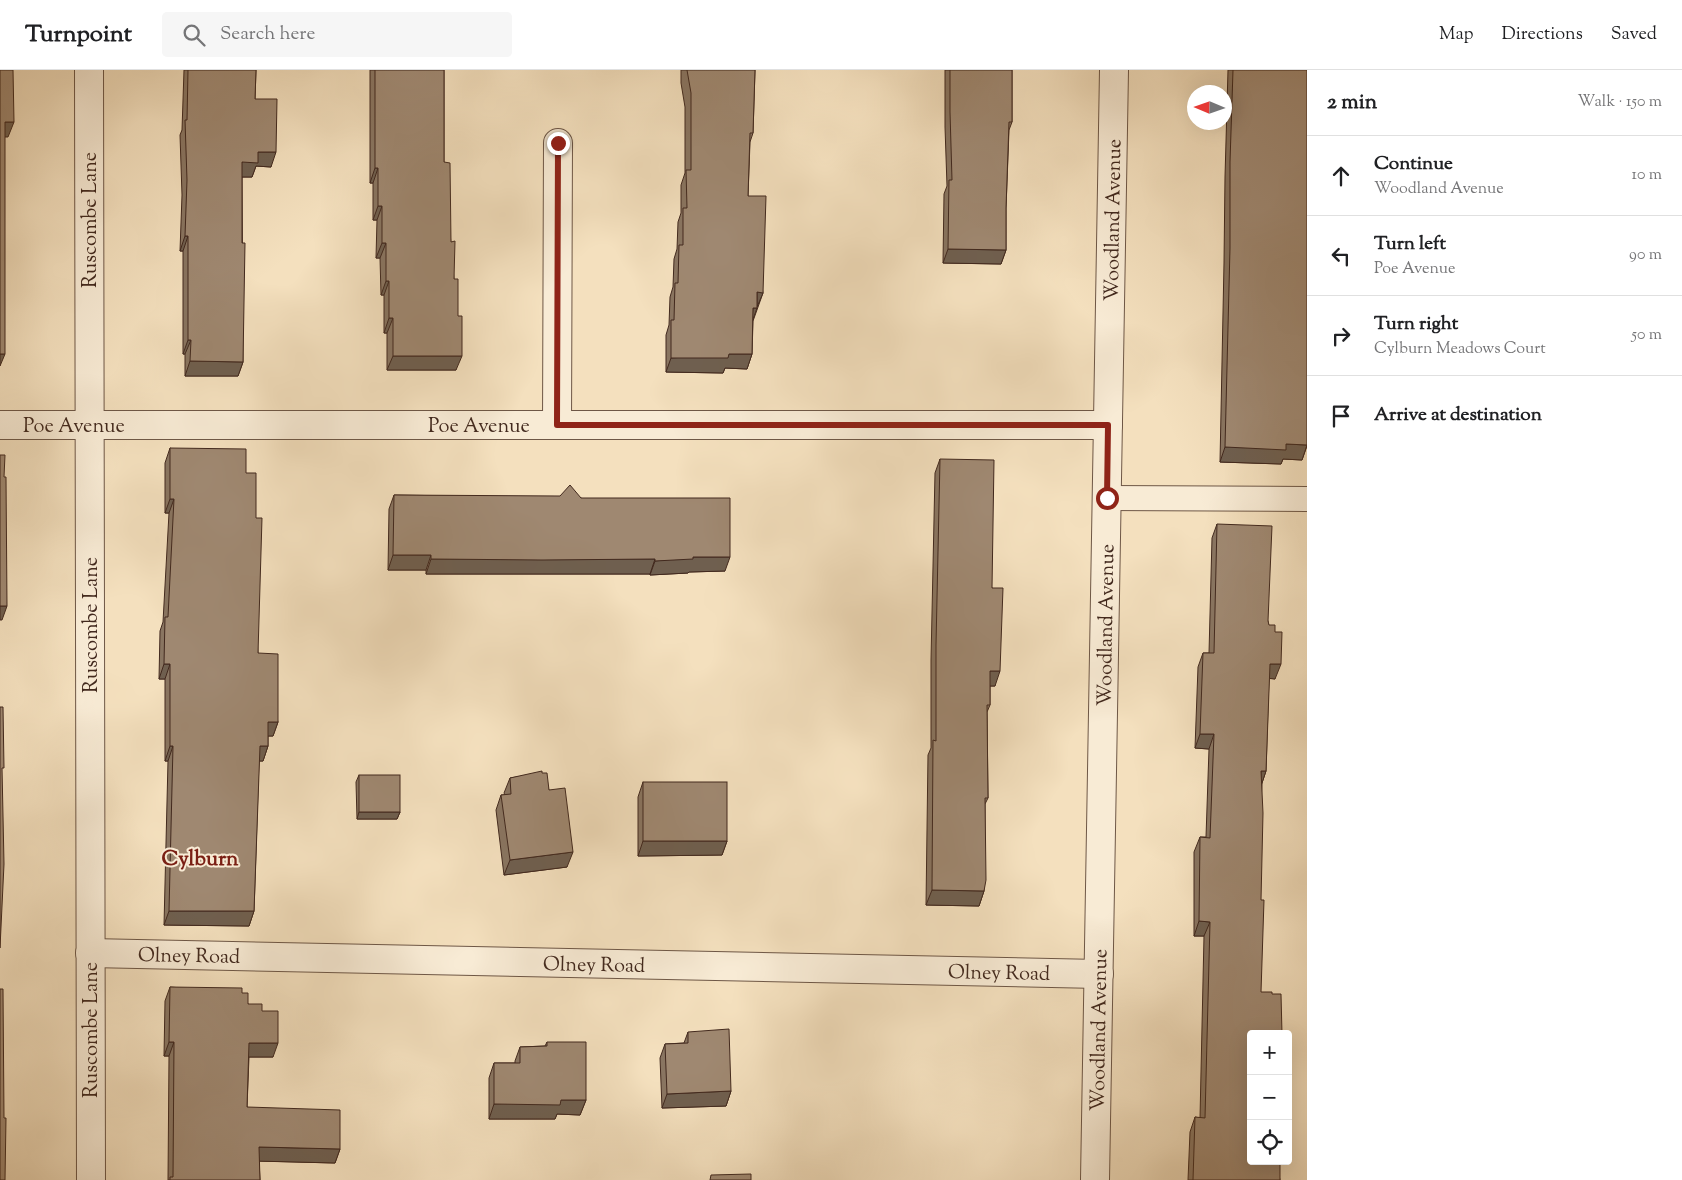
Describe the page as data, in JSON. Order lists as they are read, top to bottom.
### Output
{
  "streets": {
    "street": [
      "Ruscombe Lane",
      "Woodland Avenue",
      "Poe Avenue",
      "Olney Road"
    ]
  },
  "crossings": [
    ["Ruscombe Lane", "Poe Avenue"],
    ["Ruscombe Lane", "Olney Road"],
    ["Woodland Avenue", "Poe Avenue"],
    ["Woodland Avenue", "Olney Road"]
  ],
  "districts": ["Cylburn"],
  "north": "left",
  "page": {
    "header": "Turnpoint",
    "search": "Search here",
    "nav": ["Map", "Directions", "Saved"],
    "heading": ["2 min", "Walk · 150 m"],
    "list": [
      ["Continue", "Woodland Avenue", "10 m"],
      ["Turn left", "Poe Avenue", "90 m"],
      ["Turn right", "Cylburn Meadows Court", "50 m"],
      "Arrive at destination"
    ],
    "map_buttons": ["+", "−"]
  }
}
